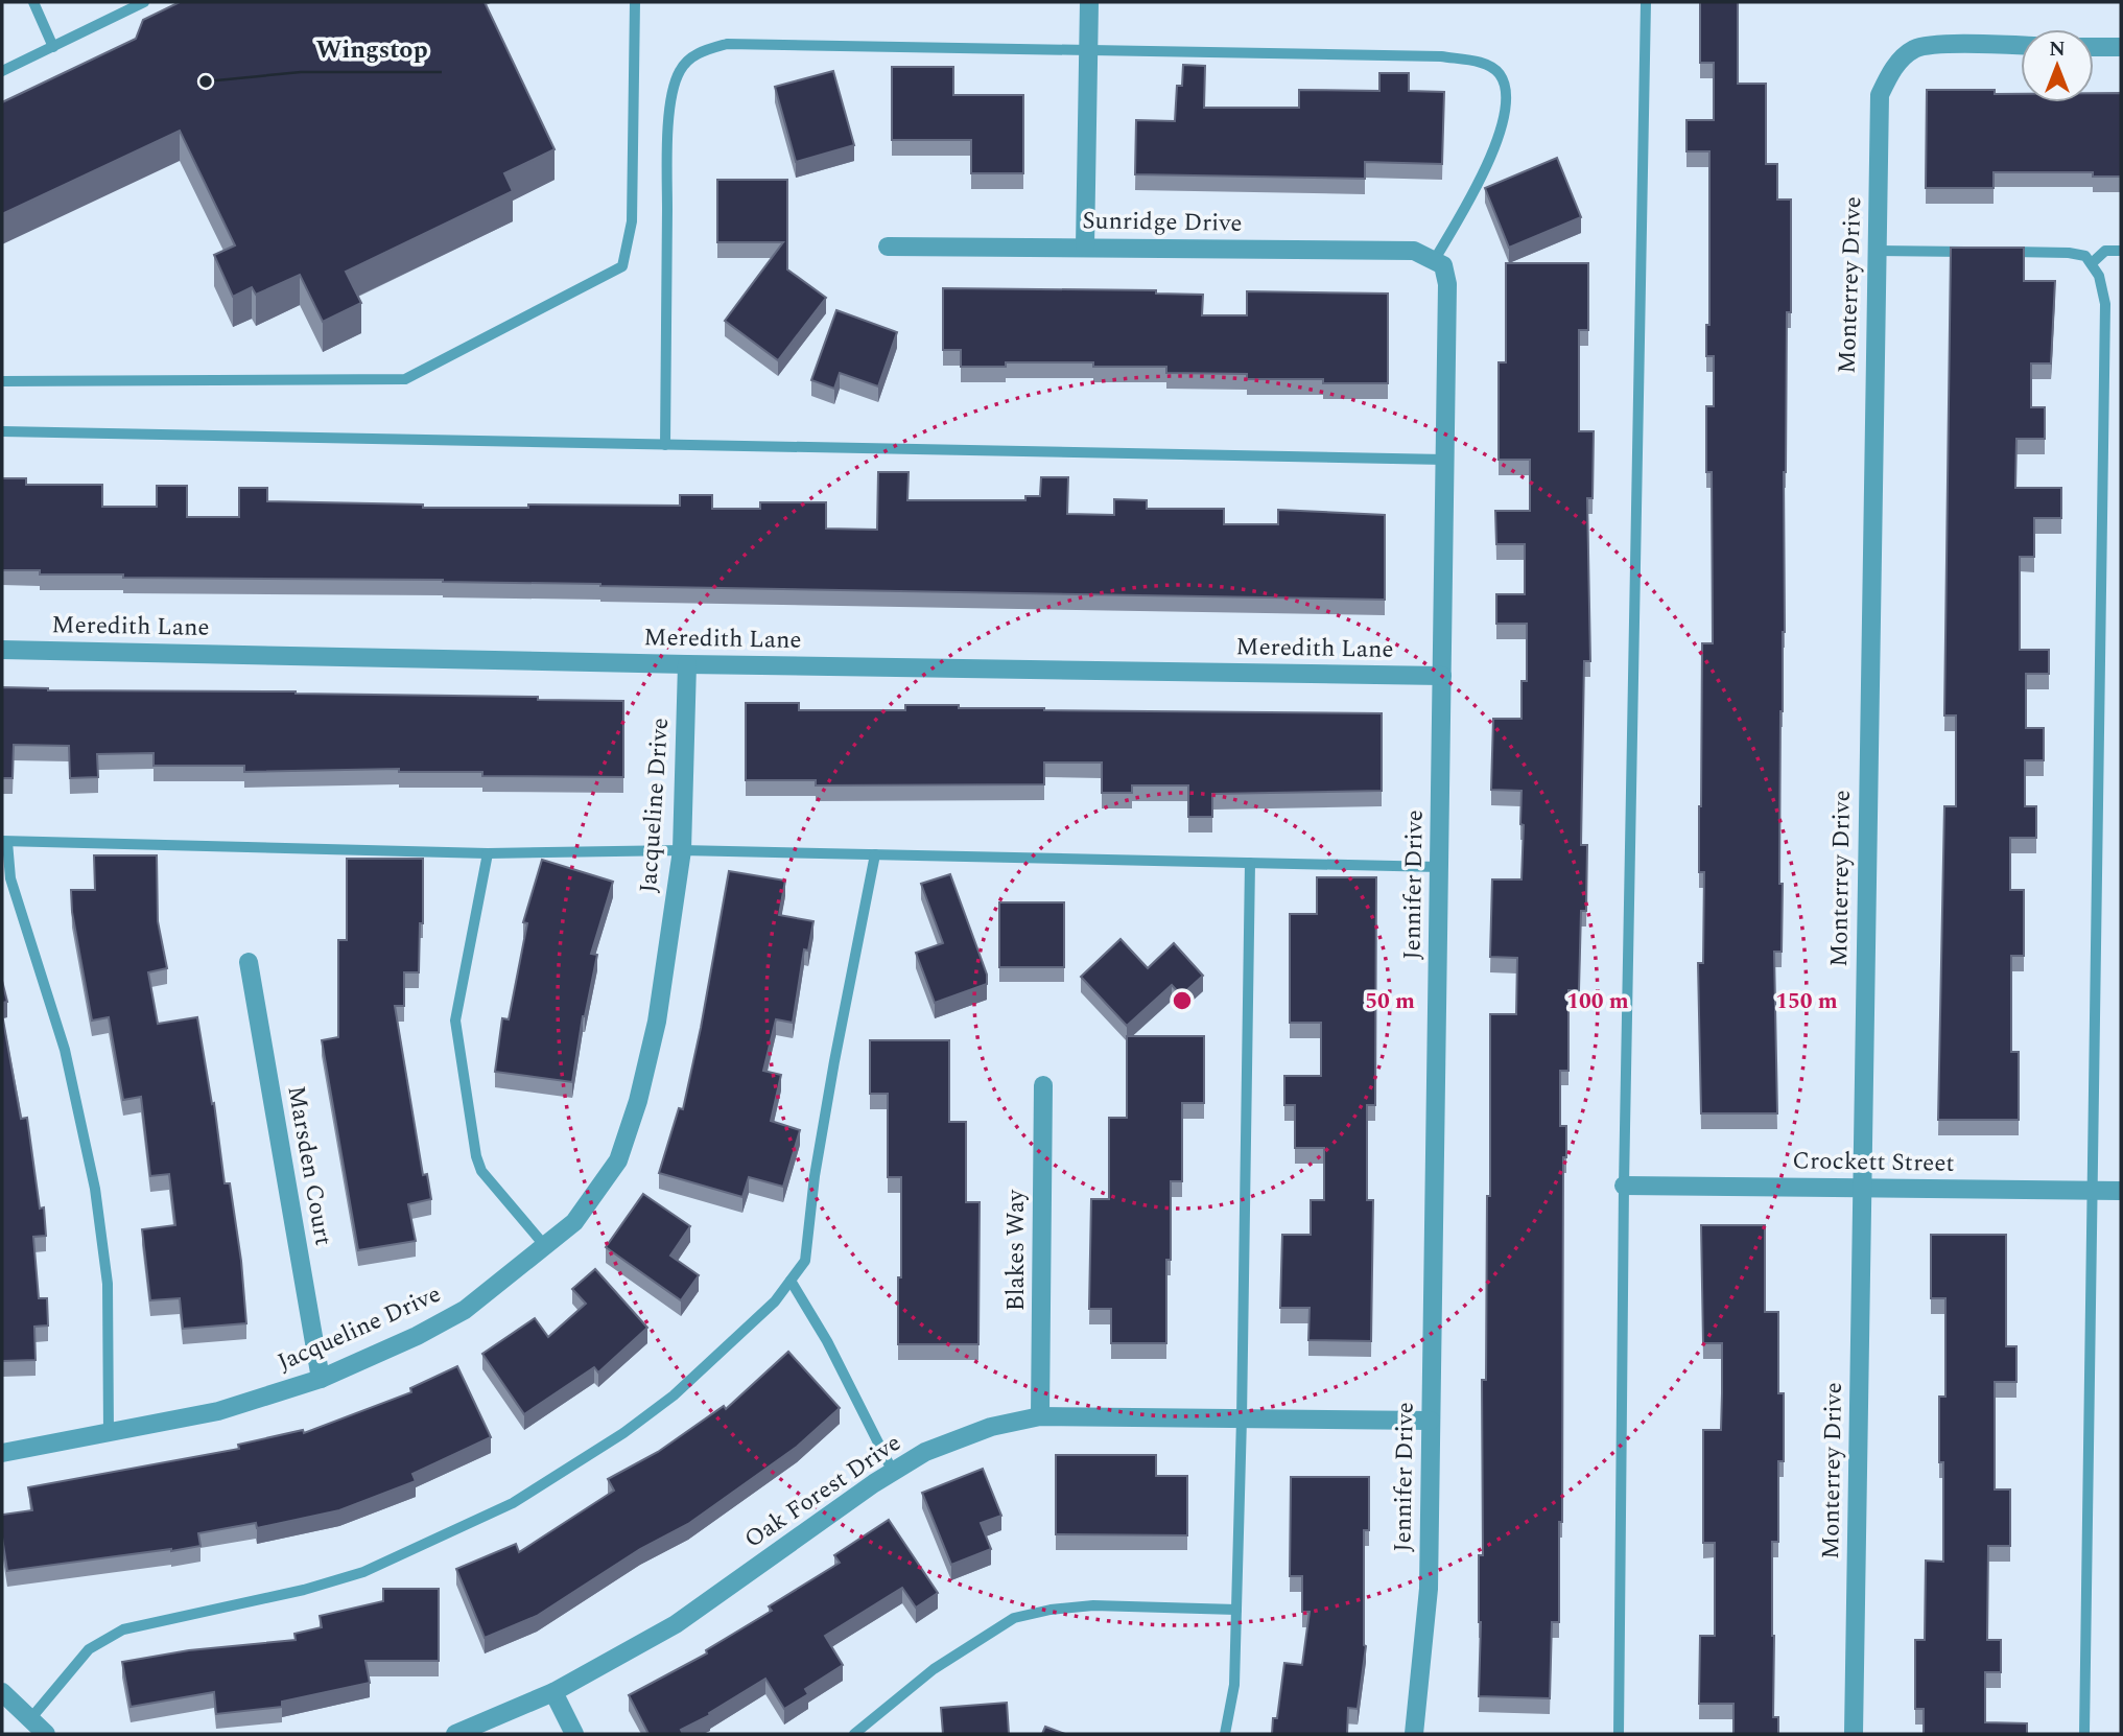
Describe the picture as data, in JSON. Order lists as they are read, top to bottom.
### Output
{
  "streets": {
    "street": [
      "Sunridge Drive",
      "Monterrey Drive",
      "Meredith Lane",
      "Jacqueline Drive",
      "Jennifer Drive",
      "Crockett Street",
      "Marsden Court",
      "Blakes Way",
      "Oak Forest Drive"
    ]
  },
  "crossings": [
    ["Sunridge Drive", "Jennifer Drive"],
    ["Monterrey Drive", "Crockett Street"],
    ["Meredith Lane", "Jacqueline Drive"],
    ["Meredith Lane", "Jennifer Drive"],
    ["Jacqueline Drive", "Marsden Court"],
    ["Jennifer Drive", "Oak Forest Drive"],
    ["Blakes Way", "Oak Forest Drive"]
  ],
  "places": ["Wingstop"],
  "north": "top",
  "rings": ["50 m", "100 m", "150 m"]
}
